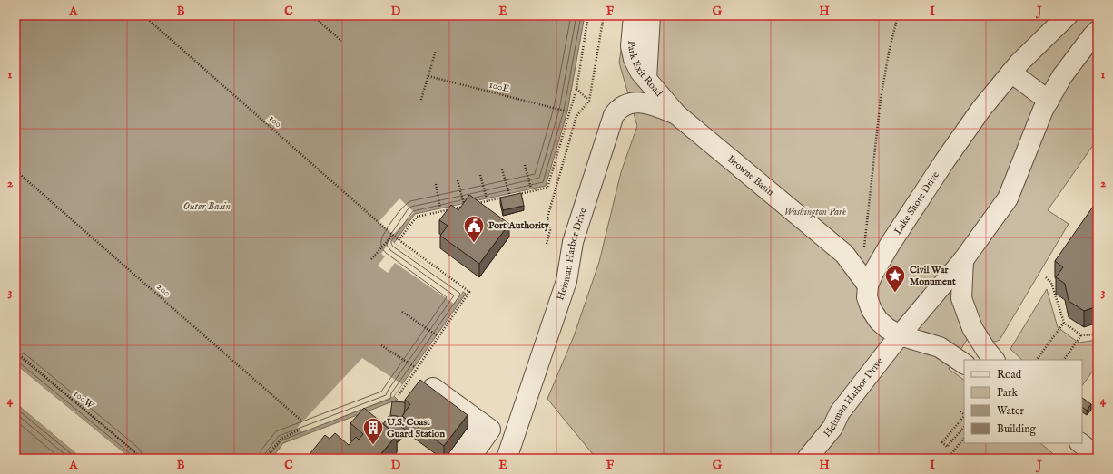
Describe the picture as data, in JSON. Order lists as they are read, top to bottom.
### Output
{
  "streets": {
    "street": [
      "Park Exit Road",
      "Browne Basin",
      "Lake Shore Drive",
      "Heisman Harbor Drive"
    ],
    "path": [
      "100E",
      "300",
      "200",
      "100W"
    ]
  },
  "crossings": [
    ["Park Exit Road", "Browne Basin"],
    ["Park Exit Road", "Heisman Harbor Drive"],
    ["Browne Basin", "Lake Shore Drive"],
    ["Browne Basin", "Heisman Harbor Drive"],
    ["Lake Shore Drive", "Heisman Harbor Drive"]
  ],
  "water": ["Outer Basin"],
  "parks": ["Washington Park"],
  "places": {
    "public building": ["Port Authority"],
    "place": ["Civil War Monument"],
    "building": ["U.S. Coast Guard Station"]
  },
  "legend": [
    "Road",
    "Park",
    "Water",
    "Building"
  ],
  "grid": {
    "columns": [
      "A",
      "B",
      "C",
      "D",
      "E",
      "F",
      "G",
      "H",
      "I",
      "J"
    ],
    "rows": [
      "1",
      "2",
      "3",
      "4"
    ]
  }
}
